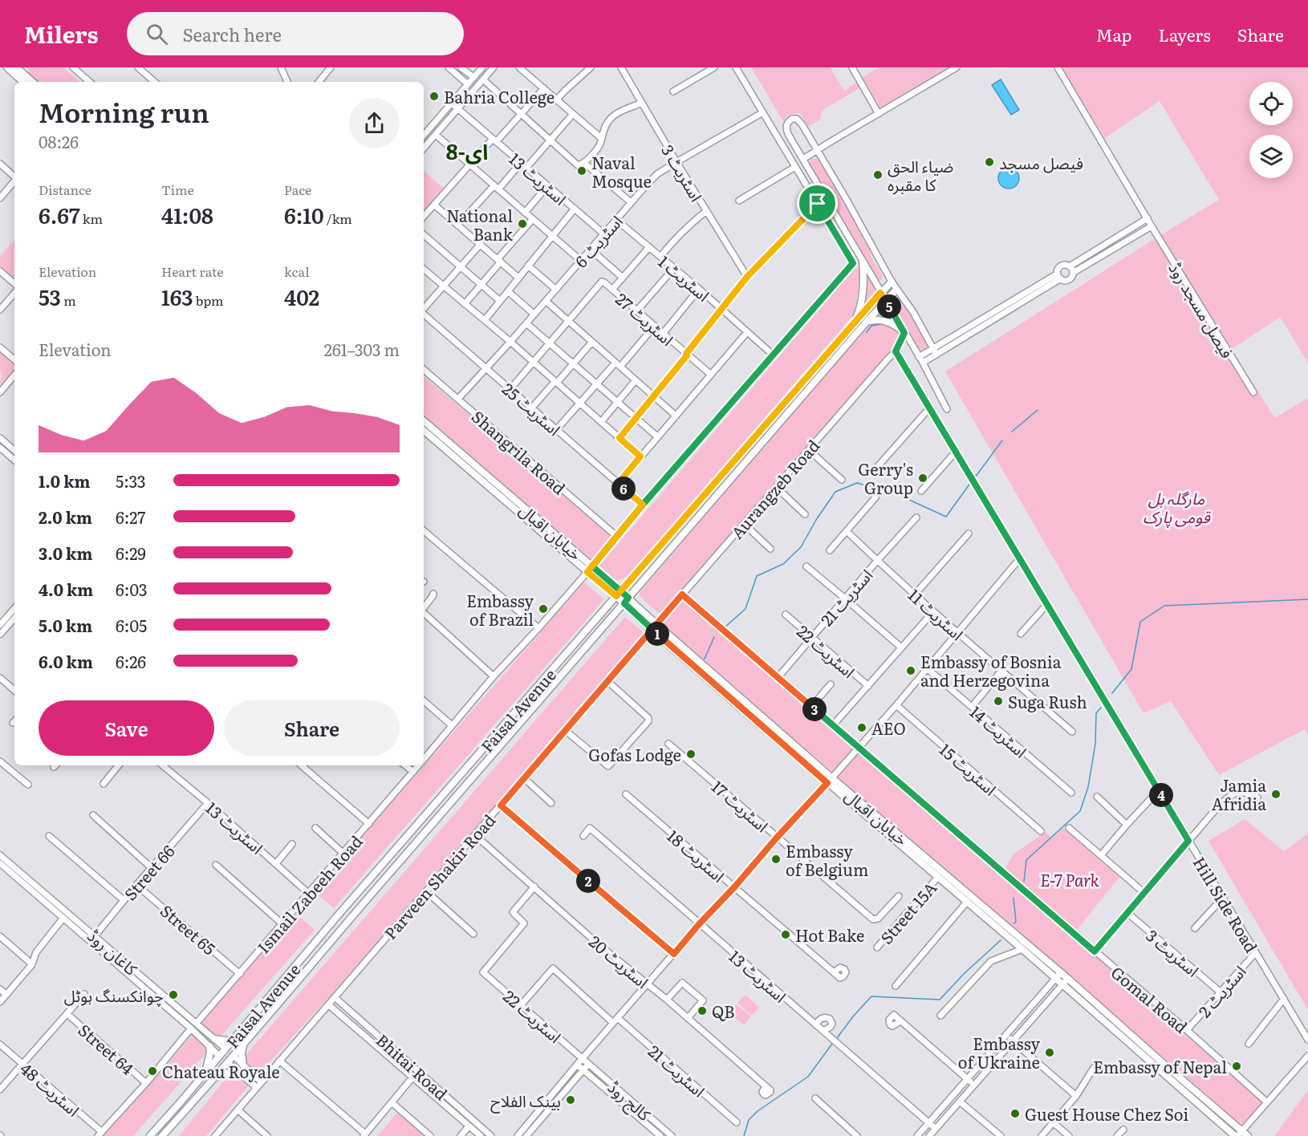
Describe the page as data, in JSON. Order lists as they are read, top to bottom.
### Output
{
  "streets": {
    "main road": ["خیابان اقبال", "Faisal Avenue"],
    "street": [
      "اسٹریٹ 3",
      "اسٹریٹ 13",
      "اسٹریٹ 6",
      "اسٹریٹ 1",
      "فیصل مسجد روڈ",
      "اسٹریٹ 27",
      "اسٹریٹ 25",
      "Shangrila Road",
      "Aurangzeb Road",
      "اسٹریٹ 21",
      "اسٹریٹ 11",
      "اسٹریٹ 22",
      "اسٹریٹ 14",
      "اسٹریٹ 15",
      "اسٹریٹ 17",
      "اسٹریٹ 18",
      "Street 66",
      "Parveen Shakir Road",
      "Ismail Zabeeh Road",
      "Hill Side Road",
      "Street 15A",
      "Street 65",
      "کاغان روڈ",
      "اسٹریٹ 20",
      "اسٹریٹ 2",
      "Gomal Road",
      "Street 64",
      "Bhitai Road",
      "اسٹریٹ 48",
      "کالج روڈ"
    ]
  },
  "crossings": [
    ["اسٹریٹ 3", "اسٹریٹ 6"],
    ["اسٹریٹ 3", "اسٹریٹ 2"],
    ["اسٹریٹ 13", "اسٹریٹ 6"],
    ["اسٹریٹ 13", "Street 66"],
    ["اسٹریٹ 13", "Ismail Zabeeh Road"],
    ["اسٹریٹ 6", "اسٹریٹ 1"],
    ["اسٹریٹ 6", "اسٹریٹ 25"],
    ["اسٹریٹ 6", "Shangrila Road"],
    ["اسٹریٹ 1", "Ismail Zabeeh Road"],
    ["اسٹریٹ 25", "Ismail Zabeeh Road"],
    ["Shangrila Road", "Ismail Zabeeh Road"],
    ["Aurangzeb Road", "خیابان اقبال"],
    ["Aurangzeb Road", "Parveen Shakir Road"],
    ["Aurangzeb Road", "Hill Side Road"],
    ["Aurangzeb Road", "Gomal Road"],
    ["خیابان اقبال", "Faisal Avenue"],
    ["خیابان اقبال", "Parveen Shakir Road"],
    ["خیابان اقبال", "Ismail Zabeeh Road"],
    ["خیابان اقبال", "Street 15A"],
    ["اسٹریٹ 21", "اسٹریٹ 11"],
    ["اسٹریٹ 21", "اسٹریٹ 22"],
    ["اسٹریٹ 21", "Gomal Road"],
    ["اسٹریٹ 22", "اسٹریٹ 20"],
    ["اسٹریٹ 22", "کالج روڈ"],
    ["Faisal Avenue", "کاغان روڈ"],
    ["Street 66", "Street 65"],
    ["Street 66", "کاغان روڈ"],
    ["Parveen Shakir Road", "اسٹریٹ 20"],
    ["Parveen Shakir Road", "Bhitai Road"],
    ["Ismail Zabeeh Road", "Street 65"],
    ["Ismail Zabeeh Road", "کاغان روڈ"],
    ["Hill Side Road", "اسٹریٹ 2"],
    ["اسٹریٹ 2", "Gomal Road"]
  ],
  "districts": ["ای-8"],
  "parks": ["مارگلہ ہل قومی پارک", "E-7 Park"],
  "places": [
    "Bahria College",
    "فیصل مسجد",
    "Naval Mosque",
    "ضیاء الحق کا مقبرہ",
    "National Bank",
    "Gerry's Group",
    "Embassy of Brazil",
    "Embassy of Bosnia and Herzegovina",
    "Suga Rush",
    "AEO",
    "Gofas Lodge",
    "Jamia Afridia",
    "Embassy of Belgium",
    "Hot Bake",
    "چوانکسنگ ہوٹل",
    "QB",
    "Embassy of Ukraine",
    "Embassy of Nepal",
    "Chateau Royale",
    "بینک الفلاح",
    "Guest House Chez Soi"
  ],
  "page": {
    "header": "Milers",
    "search": "Search here",
    "nav": ["Map", "Layers", "Share"],
    "heading": ["Morning run", "08:26"],
    "stats": [
      ["Distance", "6.67 km"],
      ["Time", "41:08"],
      ["Pace", "6:10 /km"],
      ["Elevation", "53 m"],
      ["Heart rate", "163 bpm"],
      ["kcal", "402"]
    ],
    "pins": [
      "5",
      "6",
      "1",
      "3",
      "4",
      "2"
    ],
    "chart": ["Elevation", "261–303 m"],
    "list": [
      {
        "name": "1.0 km",
        "note": "5:33"
      },
      {
        "name": "2.0 km",
        "note": "6:27"
      },
      {
        "name": "3.0 km",
        "note": "6:29"
      },
      {
        "name": "4.0 km",
        "note": "6:03"
      },
      {
        "name": "5.0 km",
        "note": "6:05"
      },
      {
        "name": "6.0 km",
        "note": "6:26"
      }
    ],
    "buttons": ["Save", "Share"]
  }
}
